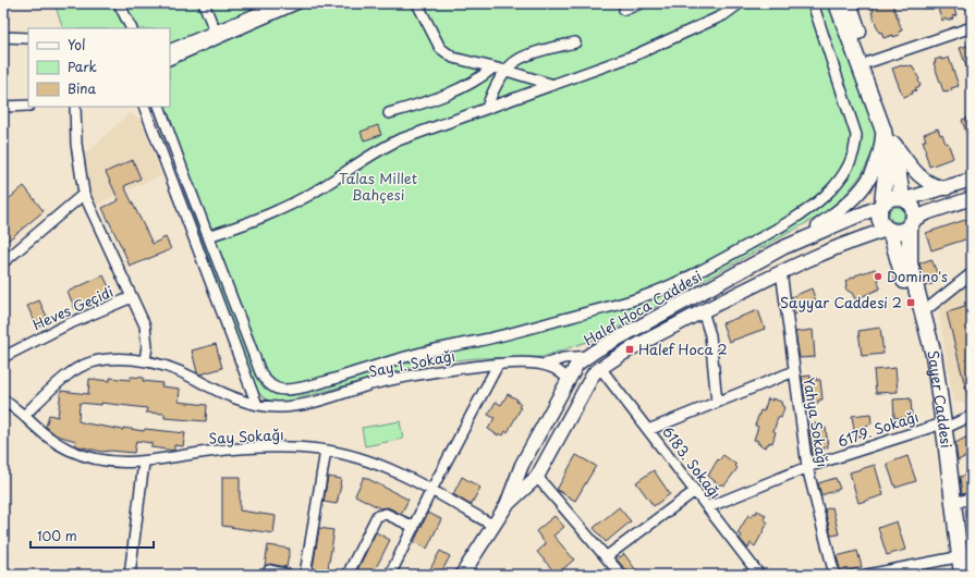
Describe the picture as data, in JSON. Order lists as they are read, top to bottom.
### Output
{
  "streets": {
    "main road": ["Halef Hoca Caddesi", "Sayer Caddesi"],
    "street": [
      "Heves Geçidi",
      "Say 1. Sokağı",
      "Yahya Sokağı",
      "6179. Sokağı",
      "Say Sokağı",
      "6183. Sokağı"
    ]
  },
  "crossings": [
    ["Halef Hoca Caddesi", "Say 1. Sokağı"],
    ["Halef Hoca Caddesi", "Sayer Caddesi"],
    ["Halef Hoca Caddesi", "Yahya Sokağı"],
    ["Halef Hoca Caddesi", "6183. Sokağı"],
    ["Say 1. Sokağı", "Say Sokağı"],
    ["Sayer Caddesi", "6179. Sokağı"],
    ["Yahya Sokağı", "6179. Sokağı"],
    ["6179. Sokağı", "6183. Sokağı"]
  ],
  "parks": ["Talas Millet Bahçesi"],
  "places": {
    "other": ["Domino's"],
    "transit": ["Sayyar Caddesi 2", "Halef Hoca 2"]
  },
  "legend": ["Yol", "Park", "Bina"],
  "scale_bar": "100 m"
}
